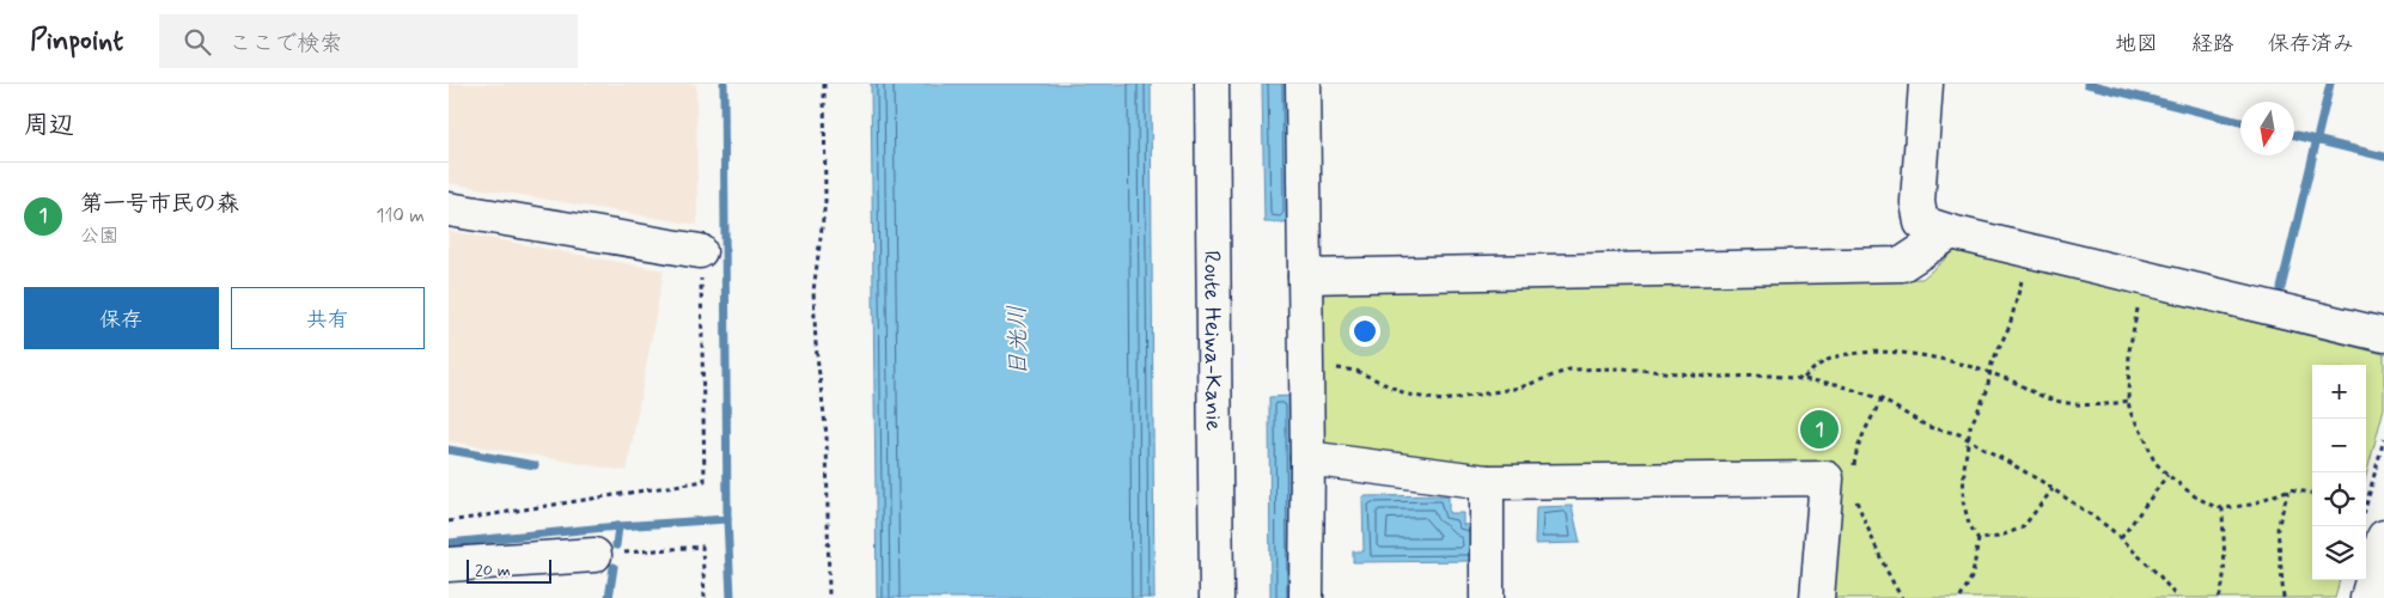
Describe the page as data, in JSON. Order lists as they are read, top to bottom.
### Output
{
  "streets": {
    "street": ["Route Heiwa-Kanie"]
  },
  "water": ["日光川"],
  "scale_bar": "20 m",
  "north": "bottom",
  "page": {
    "header": "Pinpoint",
    "search": "ここで検索",
    "nav": ["地図", "経路", "保存済み"],
    "heading": "周辺",
    "list": [
      {
        "mark": "1",
        "name": "第一号市民の森",
        "note": "公園",
        "value": "110 m"
      }
    ],
    "buttons": ["保存", "共有"],
    "map_buttons": ["+", "−"],
    "pins": "1",
    "scale": "20 m"
  }
}
